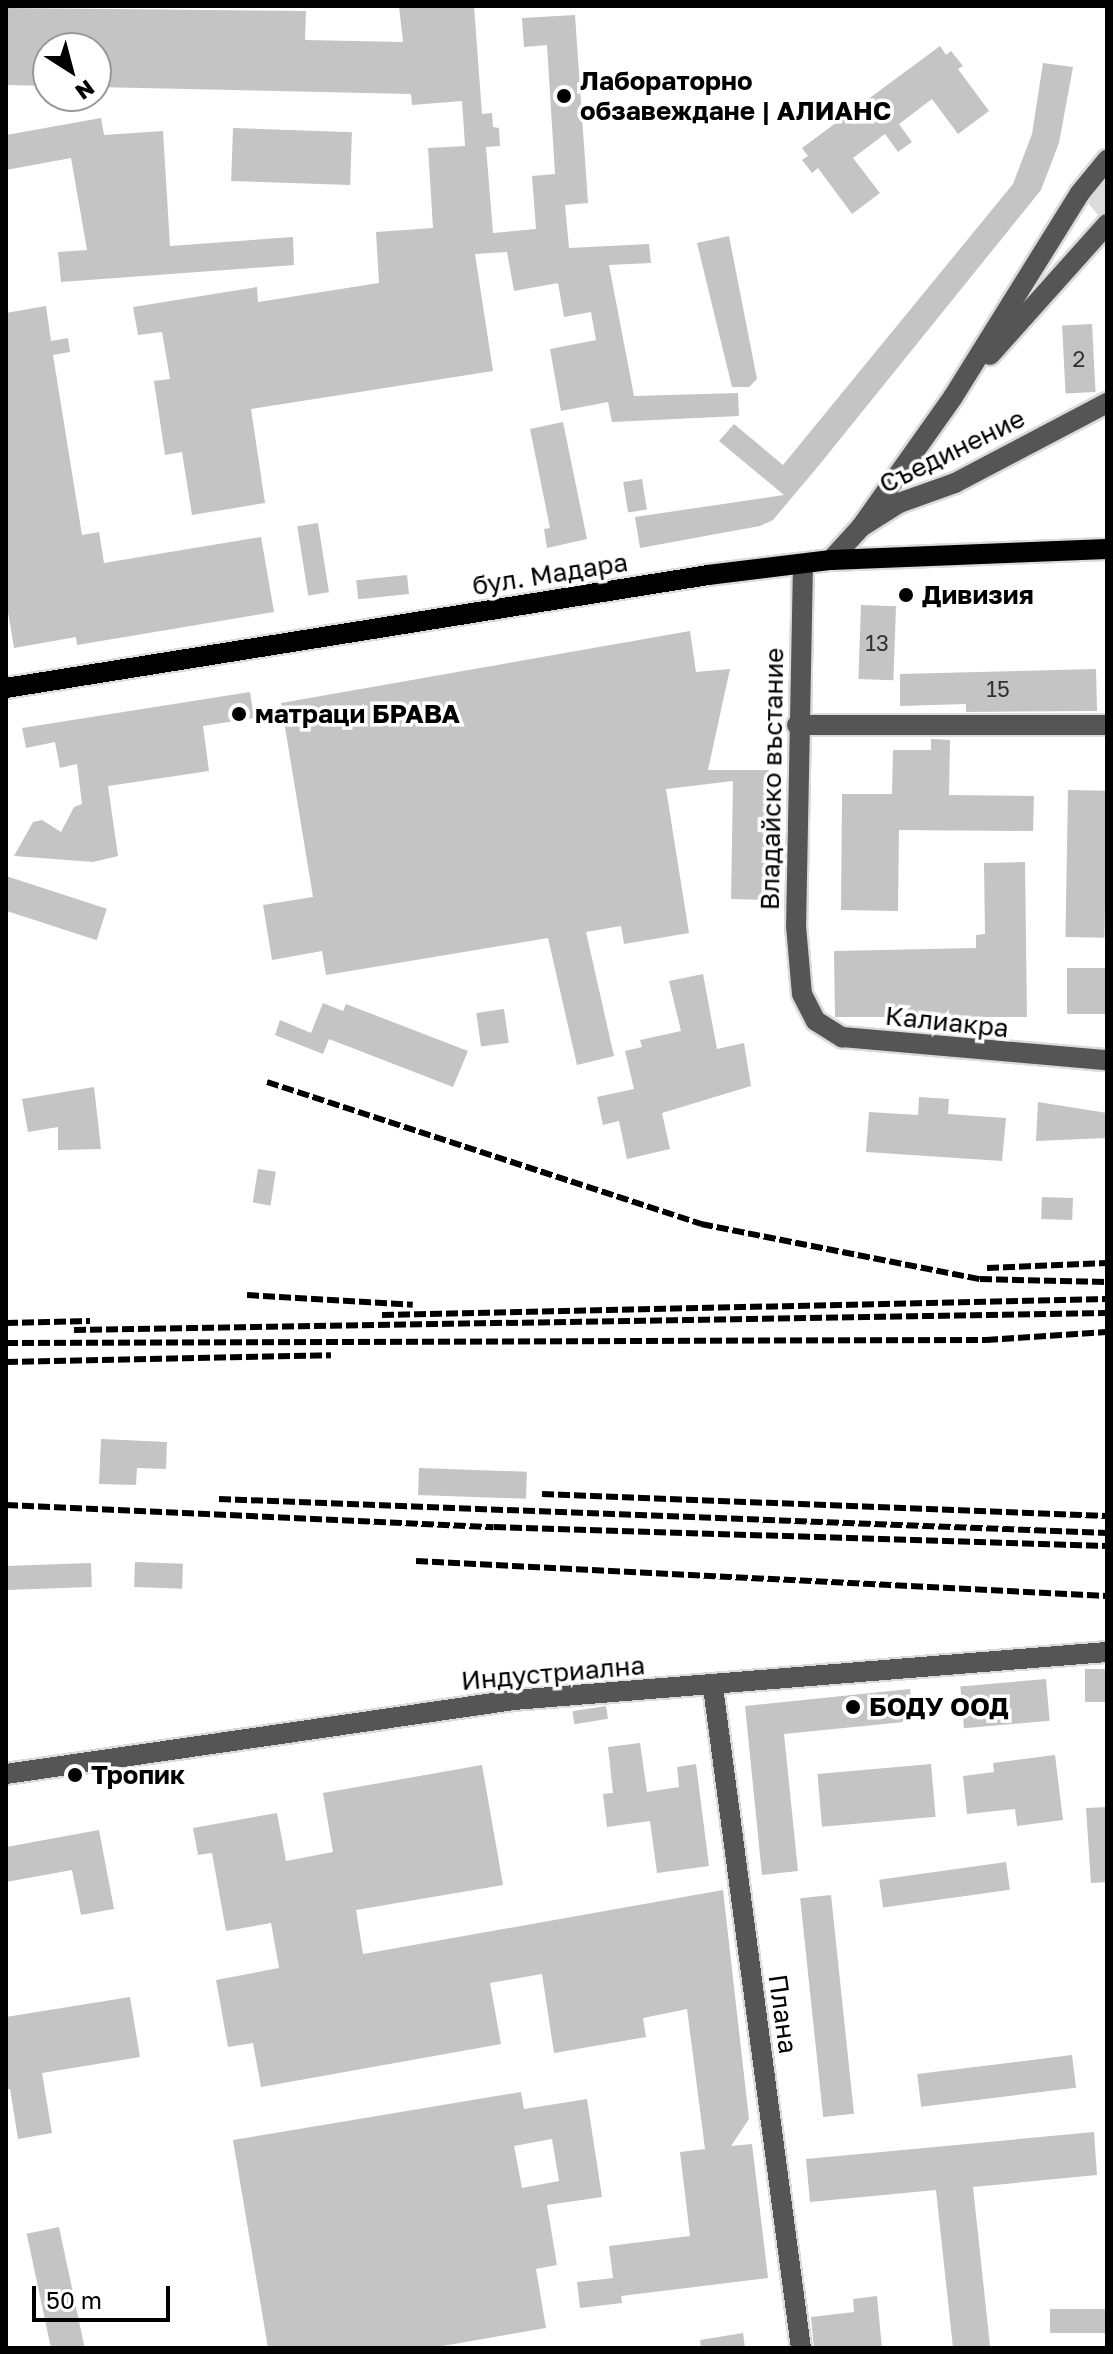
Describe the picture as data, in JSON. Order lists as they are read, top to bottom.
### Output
{
  "streets": {
    "main road": ["бул. Мадара"],
    "street": [
      "Съединение",
      "Владайско въстание",
      "Калиакра",
      "Индустриална",
      "Плана"
    ]
  },
  "crossings": [
    ["Съединение", "бул. Мадара"],
    ["бул. Мадара", "Владайско въстание"],
    ["Владайско въстание", "Калиакра"],
    ["Индустриална", "Плана"]
  ],
  "places": [
    "Лабораторно обзавеждане | АЛИАНС",
    "Дивизия",
    "матраци БРАВА",
    "БОДУ ООД",
    "Тропик"
  ],
  "house_numbers": ["2", "13", "15"],
  "scale_bar": "50 m",
  "north": "bottom right"
}
